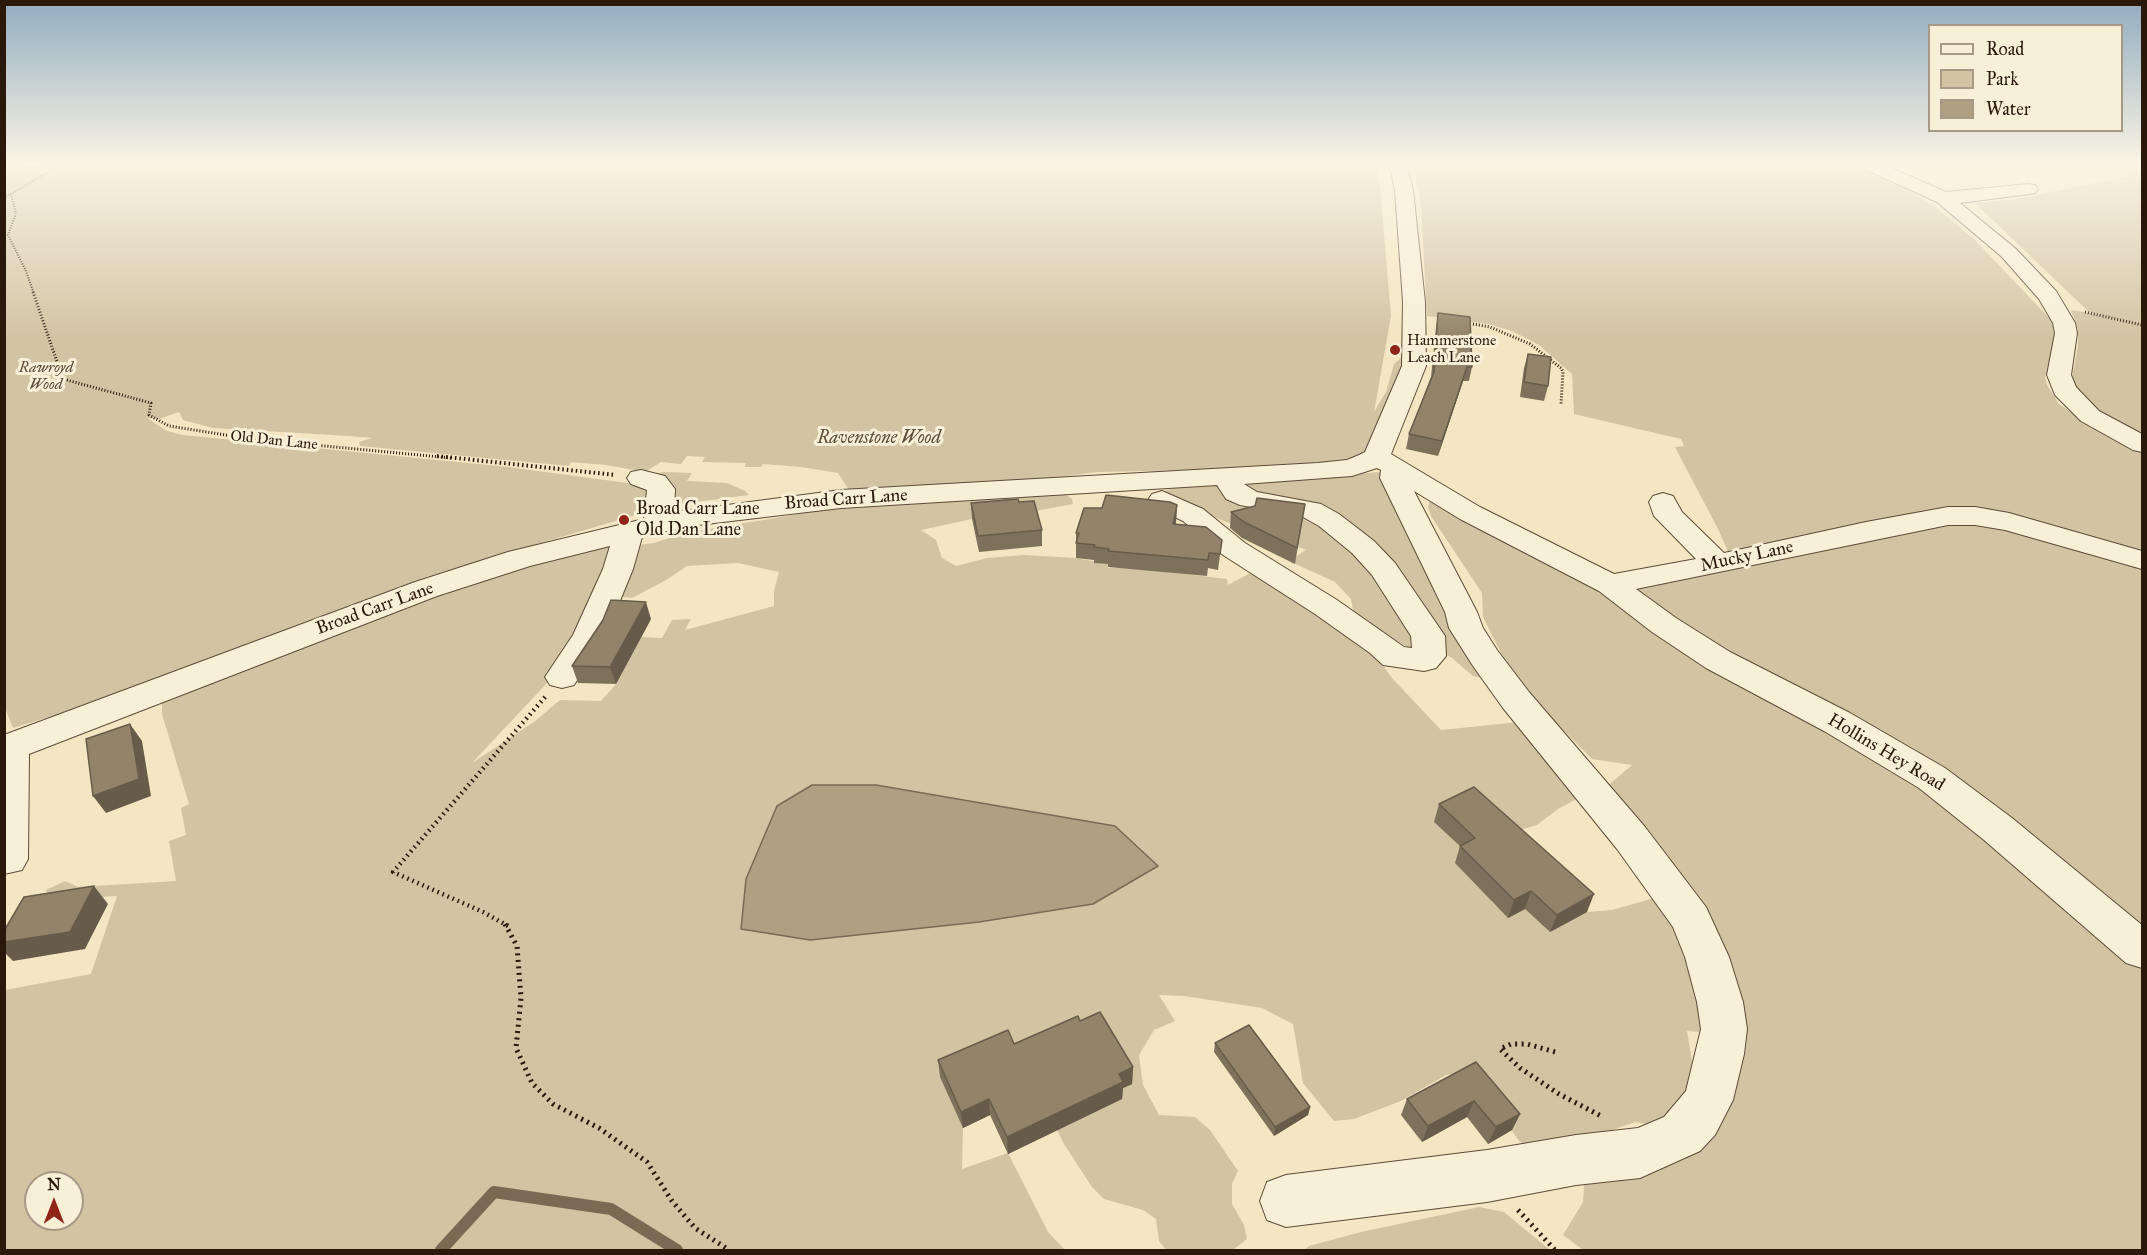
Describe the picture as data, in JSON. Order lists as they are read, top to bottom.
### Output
{
  "streets": {
    "street": ["Broad Carr Lane", "Mucky Lane", "Hollins Hey Road"],
    "path": ["Old Dan Lane"]
  },
  "crossings": [
    ["Mucky Lane", "Hollins Hey Road"]
  ],
  "parks": ["Rawroyd Wood", "Ravenstone Wood"],
  "places": ["Hammerstone Leach Lane", "Broad Carr Lane Old Dan Lane"],
  "legend": ["Road", "Park", "Water"],
  "north": "top"
}
